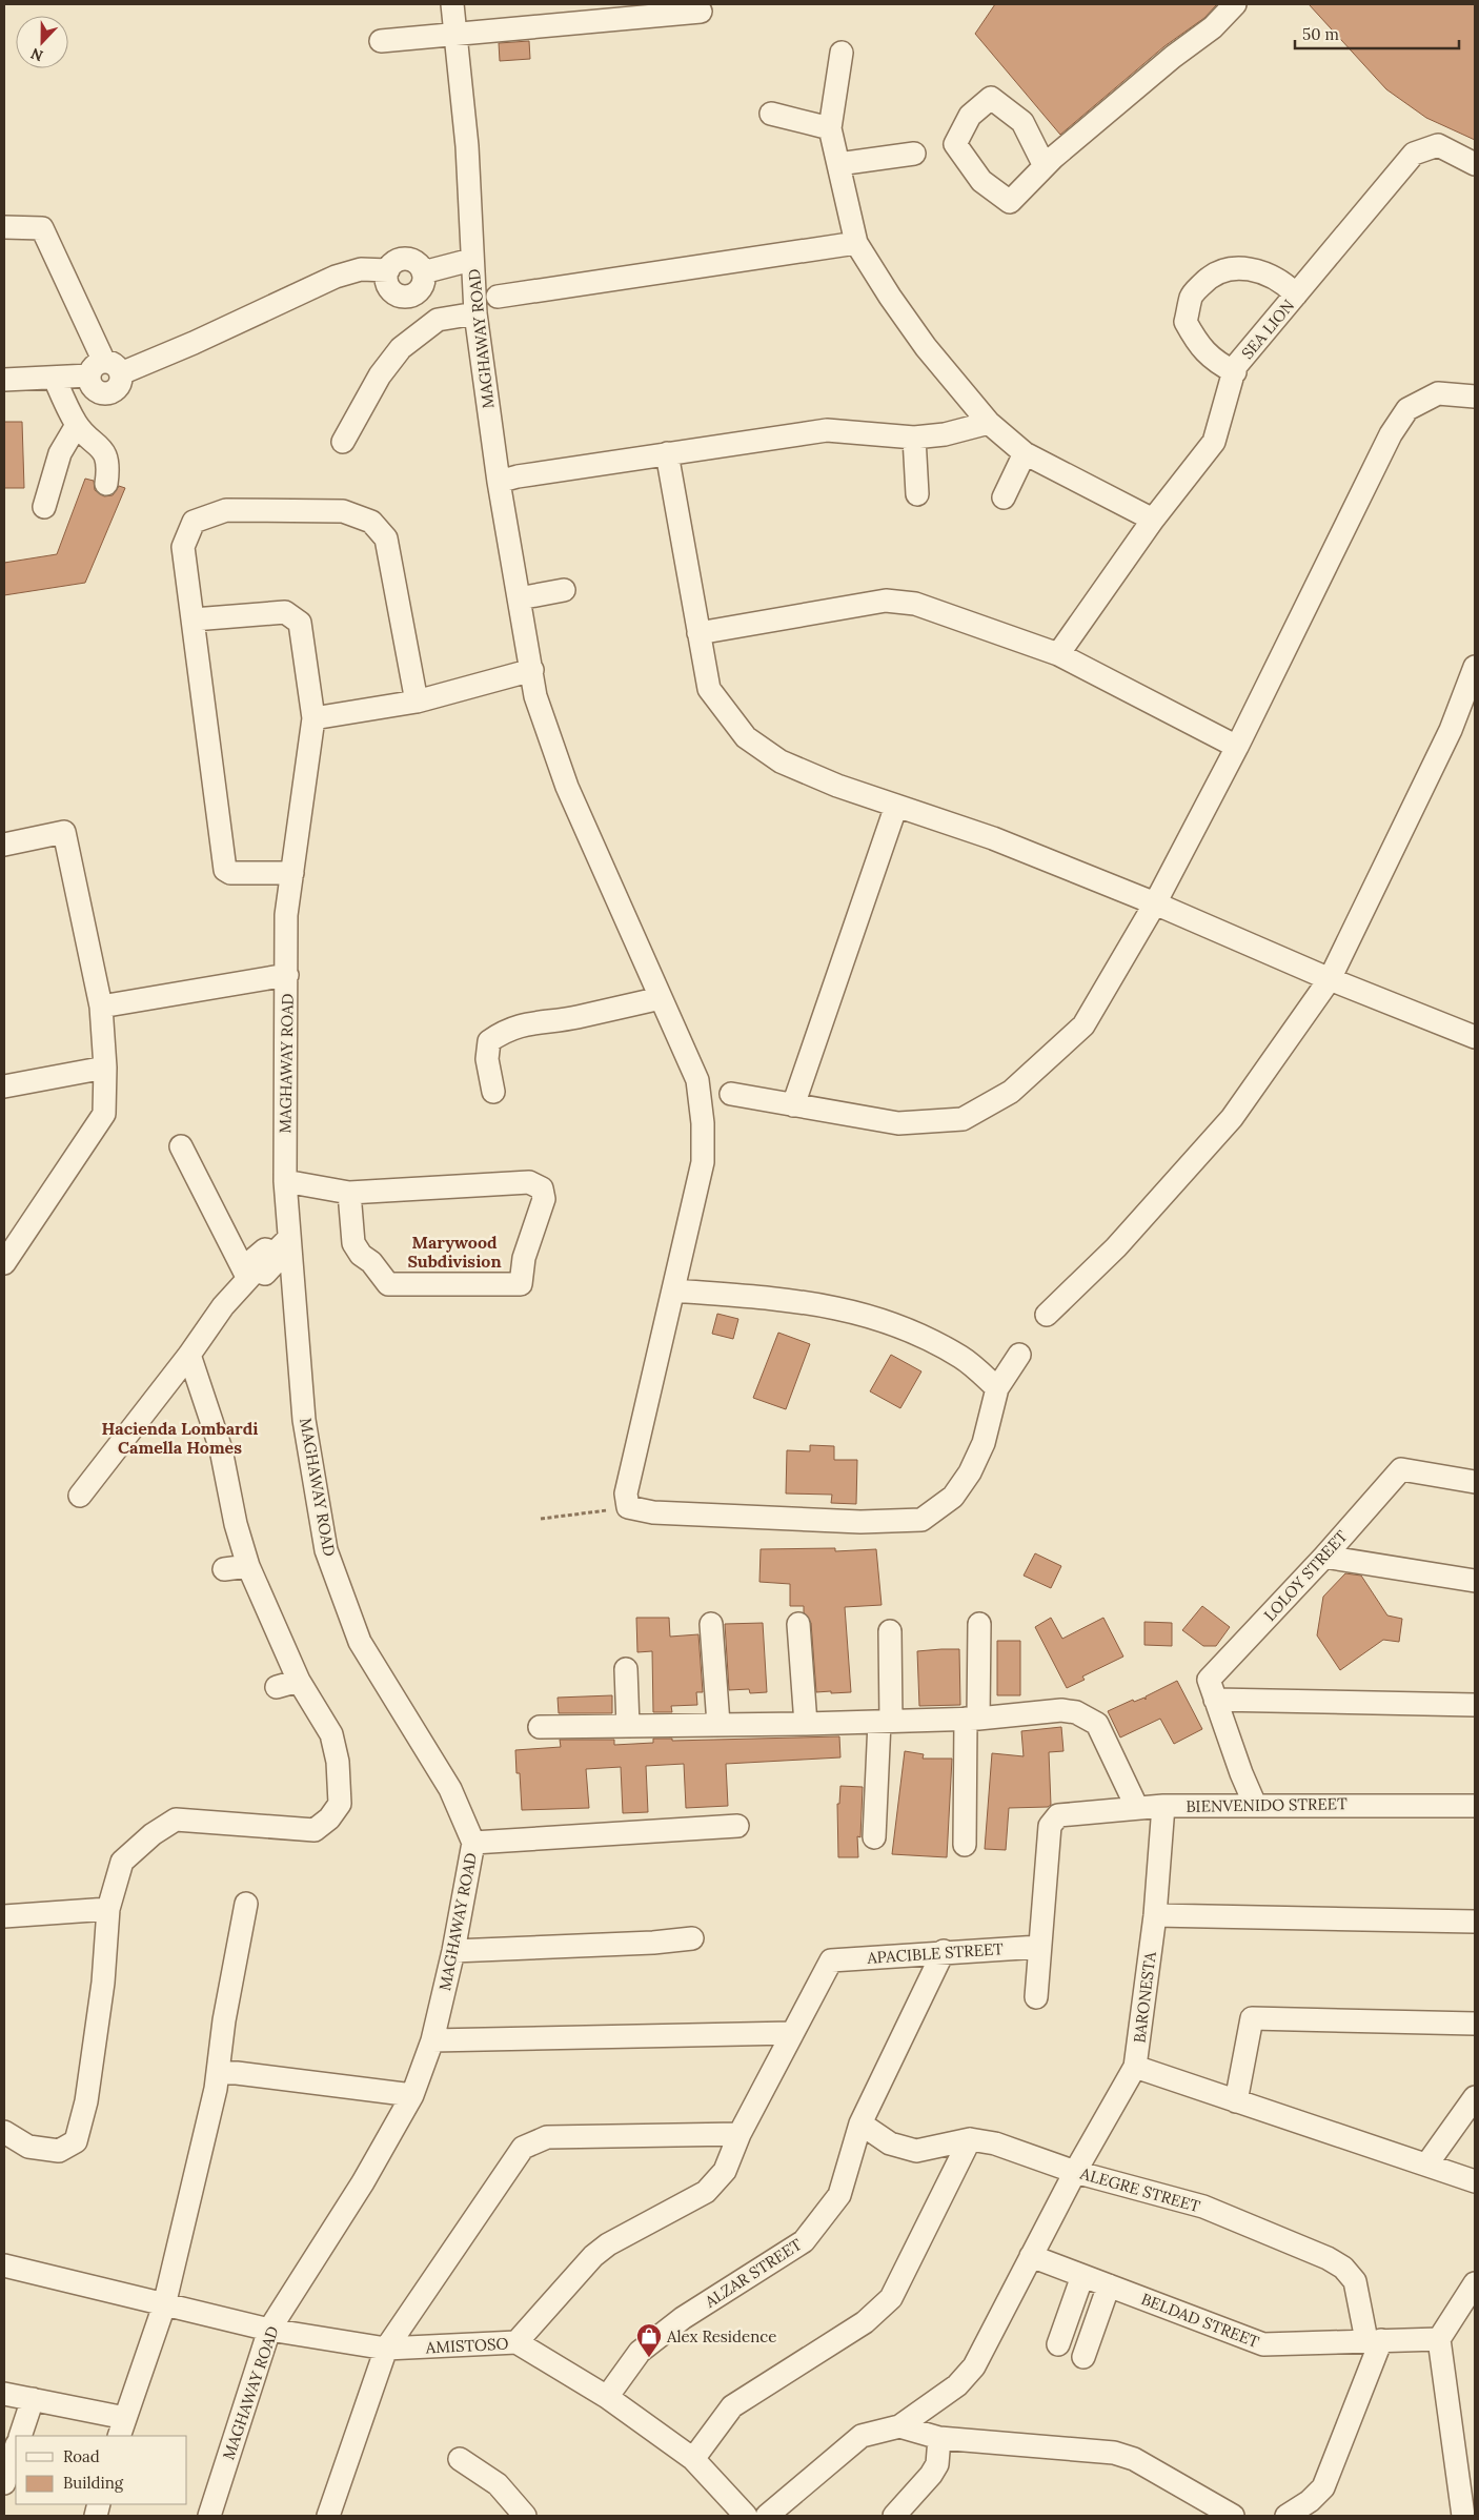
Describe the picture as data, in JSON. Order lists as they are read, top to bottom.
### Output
{
  "streets": {
    "street": [
      "SEA LION",
      "MAGHAWAY ROAD",
      "LOLOY STREET",
      "BIENVENIDO STREET",
      "APACIBLE STREET",
      "BARONESTA",
      "ALEGRE STREET",
      "ALZAR STREET",
      "BELDAD STREET",
      "AMISTOSO"
    ]
  },
  "crossings": [
    ["MAGHAWAY ROAD", "AMISTOSO"],
    ["BIENVENIDO STREET", "APACIBLE STREET"],
    ["BIENVENIDO STREET", "BARONESTA"],
    ["APACIBLE STREET", "ALZAR STREET"],
    ["BARONESTA", "ALEGRE STREET"],
    ["BARONESTA", "BELDAD STREET"],
    ["ALEGRE STREET", "ALZAR STREET"],
    ["ALEGRE STREET", "BELDAD STREET"],
    ["ALZAR STREET", "AMISTOSO"]
  ],
  "districts": ["Marywood Subdivision", "Hacienda Lombardi Camella Homes"],
  "places": {
    "shop": ["Alex Residence"]
  },
  "legend": ["Road", "Building"],
  "scale_bar": "50 m",
  "north": "bottom"
}
